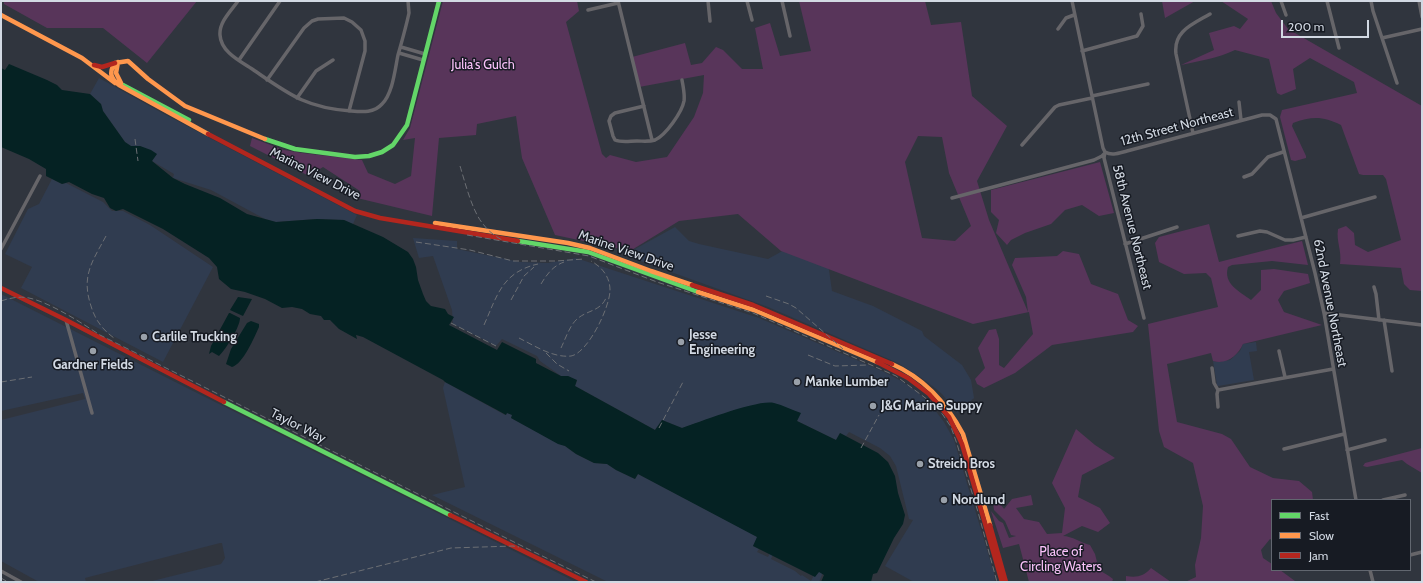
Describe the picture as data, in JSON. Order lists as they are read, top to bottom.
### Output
{
  "streets": {
    "main road": ["Marine View Drive", "Taylor Way"],
    "street": ["12th Street Northeast", "58th Avenue Northeast", "62nd Avenue Northeast"]
  },
  "crossings": [
    ["12th Street Northeast", "58th Avenue Northeast"],
    ["12th Street Northeast", "62nd Avenue Northeast"]
  ],
  "parks": ["Julia's Gulch", "Place of Circling Waters"],
  "places": [
    "Carlile Trucking",
    "Jesse Engineering",
    "Gardner Fields",
    "Manke Lumber",
    "J&G Marine Suppy",
    "Streich Bros",
    "Nordlund"
  ],
  "legend": ["Fast", "Slow", "Jam"],
  "scale_bar": "200 m"
}
